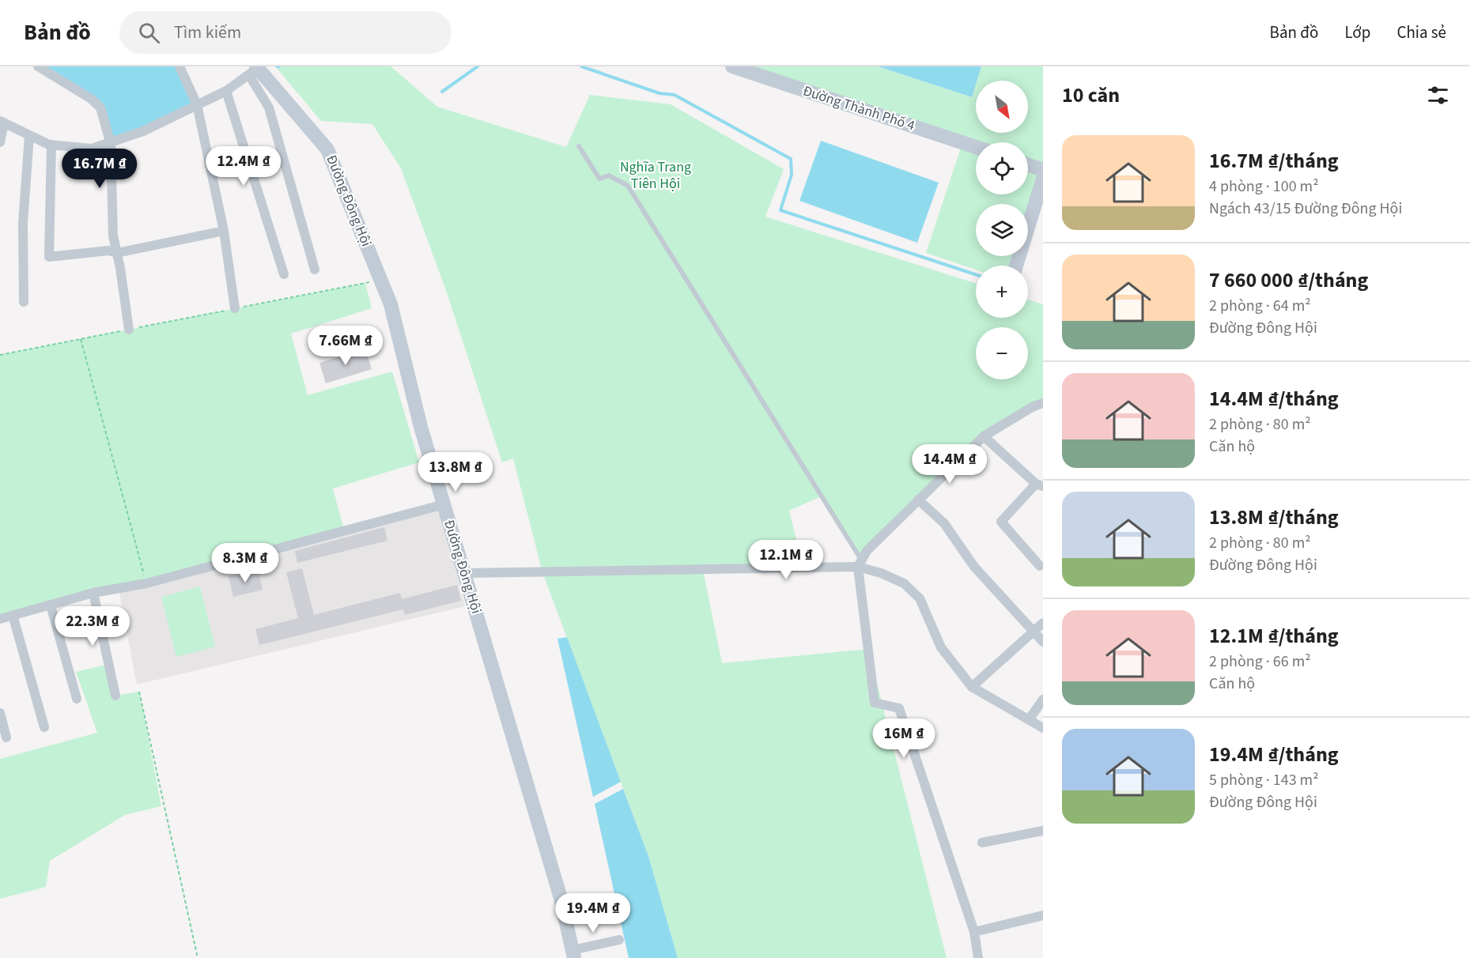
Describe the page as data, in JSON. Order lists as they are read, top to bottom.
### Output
{
  "streets": {
    "street": ["Đường Thành Phố 4", "Đường Đông Hội"]
  },
  "parks": ["Nghĩa Trang Tiên Hội"],
  "north": "bottom right",
  "page": {
    "header": "Bản đồ",
    "search": "Tìm kiếm",
    "nav": ["Bản đồ", "Lớp", "Chia sẻ"],
    "heading": "10 căn",
    "map_buttons": ["+", "−"],
    "list": [
      {
        "name": "16.7M ₫/tháng",
        "note": "4 phòng · 100 m² · Ngách 43/15 Đường Đông Hội"
      },
      {
        "name": "7 660 000 ₫/tháng",
        "note": "2 phòng · 64 m² · Đường Đông Hội"
      },
      {
        "name": "14.4M ₫/tháng",
        "note": "2 phòng · 80 m² · Căn hộ"
      },
      {
        "name": "13.8M ₫/tháng",
        "note": "2 phòng · 80 m² · Đường Đông Hội"
      },
      {
        "name": "12.1M ₫/tháng",
        "note": "2 phòng · 66 m² · Căn hộ"
      },
      {
        "name": "19.4M ₫/tháng",
        "note": "5 phòng · 143 m² · Đường Đông Hội"
      }
    ],
    "price": [
      "12.4M ₫",
      "16.7M ₫",
      "7.66M ₫",
      "14.4M ₫",
      "13.8M ₫",
      "12.1M ₫",
      "8.3M ₫",
      "22.3M ₫",
      "16M ₫",
      "19.4M ₫"
    ]
  }
}
